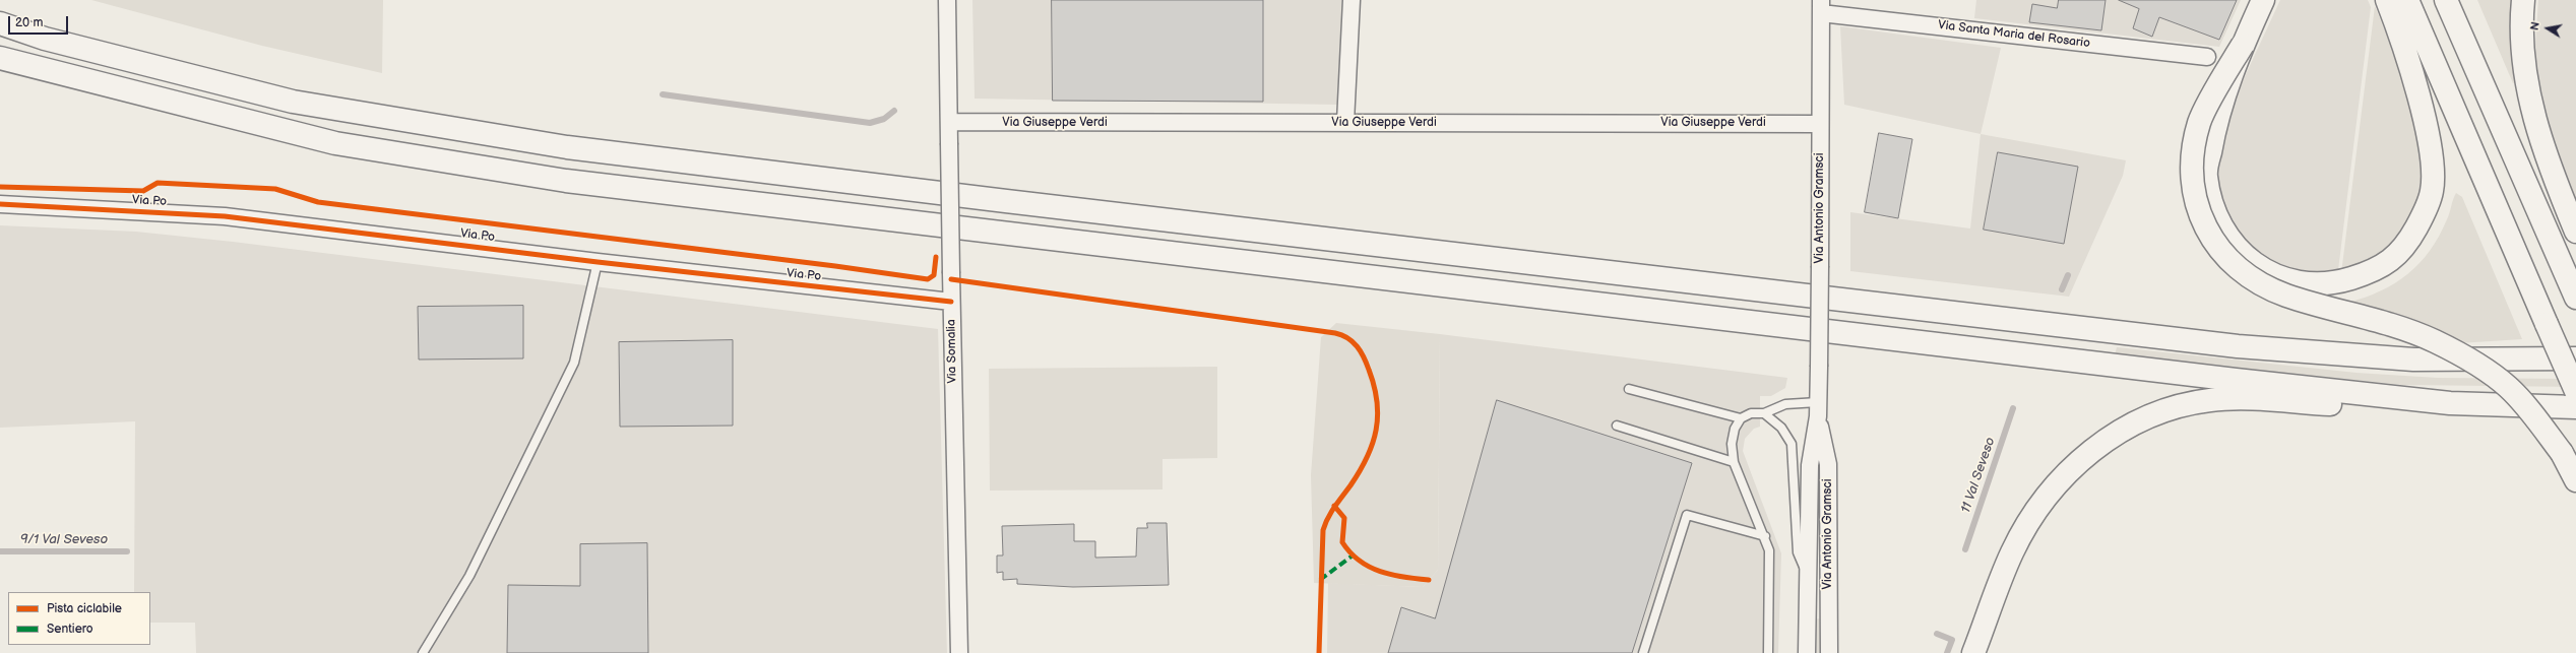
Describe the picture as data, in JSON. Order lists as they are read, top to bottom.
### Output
{
  "streets": {
    "street": [
      "Via Santa Maria del Rosario",
      "Via Giuseppe Verdi",
      "Via Po",
      "Via Antonio Gramsci",
      "Via Somalia"
    ]
  },
  "crossings": [
    ["Via Santa Maria del Rosario", "Via Antonio Gramsci"],
    ["Via Giuseppe Verdi", "Via Antonio Gramsci"],
    ["Via Giuseppe Verdi", "Via Somalia"],
    ["Via Po", "Via Somalia"]
  ],
  "water": ["11 Val Seveso", "9/1 Val Seveso"],
  "legend": ["Pista ciclabile", "Sentiero"],
  "scale_bar": "20 m",
  "north": "left"
}
